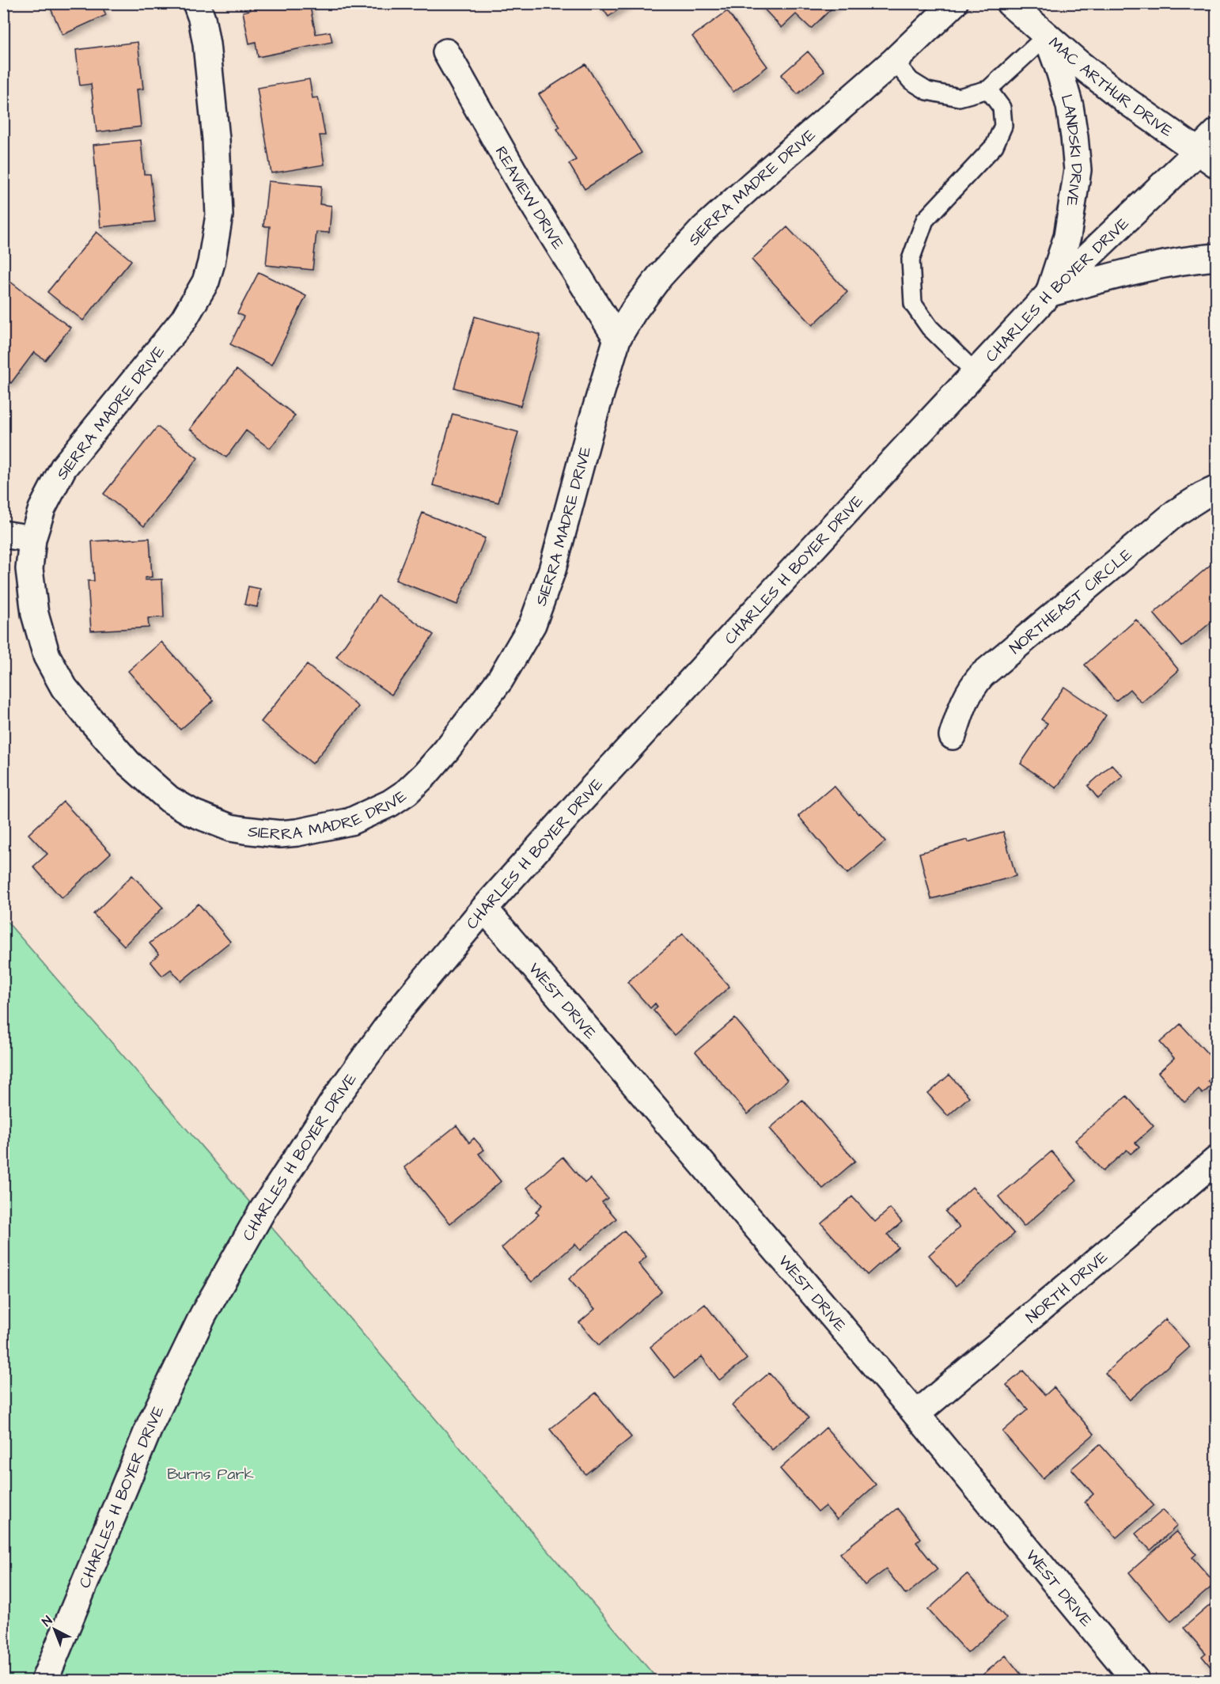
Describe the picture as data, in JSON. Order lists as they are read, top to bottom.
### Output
{
  "streets": {
    "street": [
      "MAC ARTHUR DRIVE",
      "LANDSKI DRIVE",
      "SIERRA MADRE DRIVE",
      "REAVIEW DRIVE",
      "CHARLES H BOYER DRIVE",
      "NORTHEAST CIRCLE",
      "WEST DRIVE",
      "NORTH DRIVE"
    ]
  },
  "crossings": [
    ["MAC ARTHUR DRIVE", "LANDSKI DRIVE"],
    ["MAC ARTHUR DRIVE", "CHARLES H BOYER DRIVE"],
    ["LANDSKI DRIVE", "CHARLES H BOYER DRIVE"],
    ["SIERRA MADRE DRIVE", "REAVIEW DRIVE"],
    ["CHARLES H BOYER DRIVE", "WEST DRIVE"],
    ["WEST DRIVE", "NORTH DRIVE"]
  ],
  "parks": ["Burns Park"],
  "north": "top left"
}
